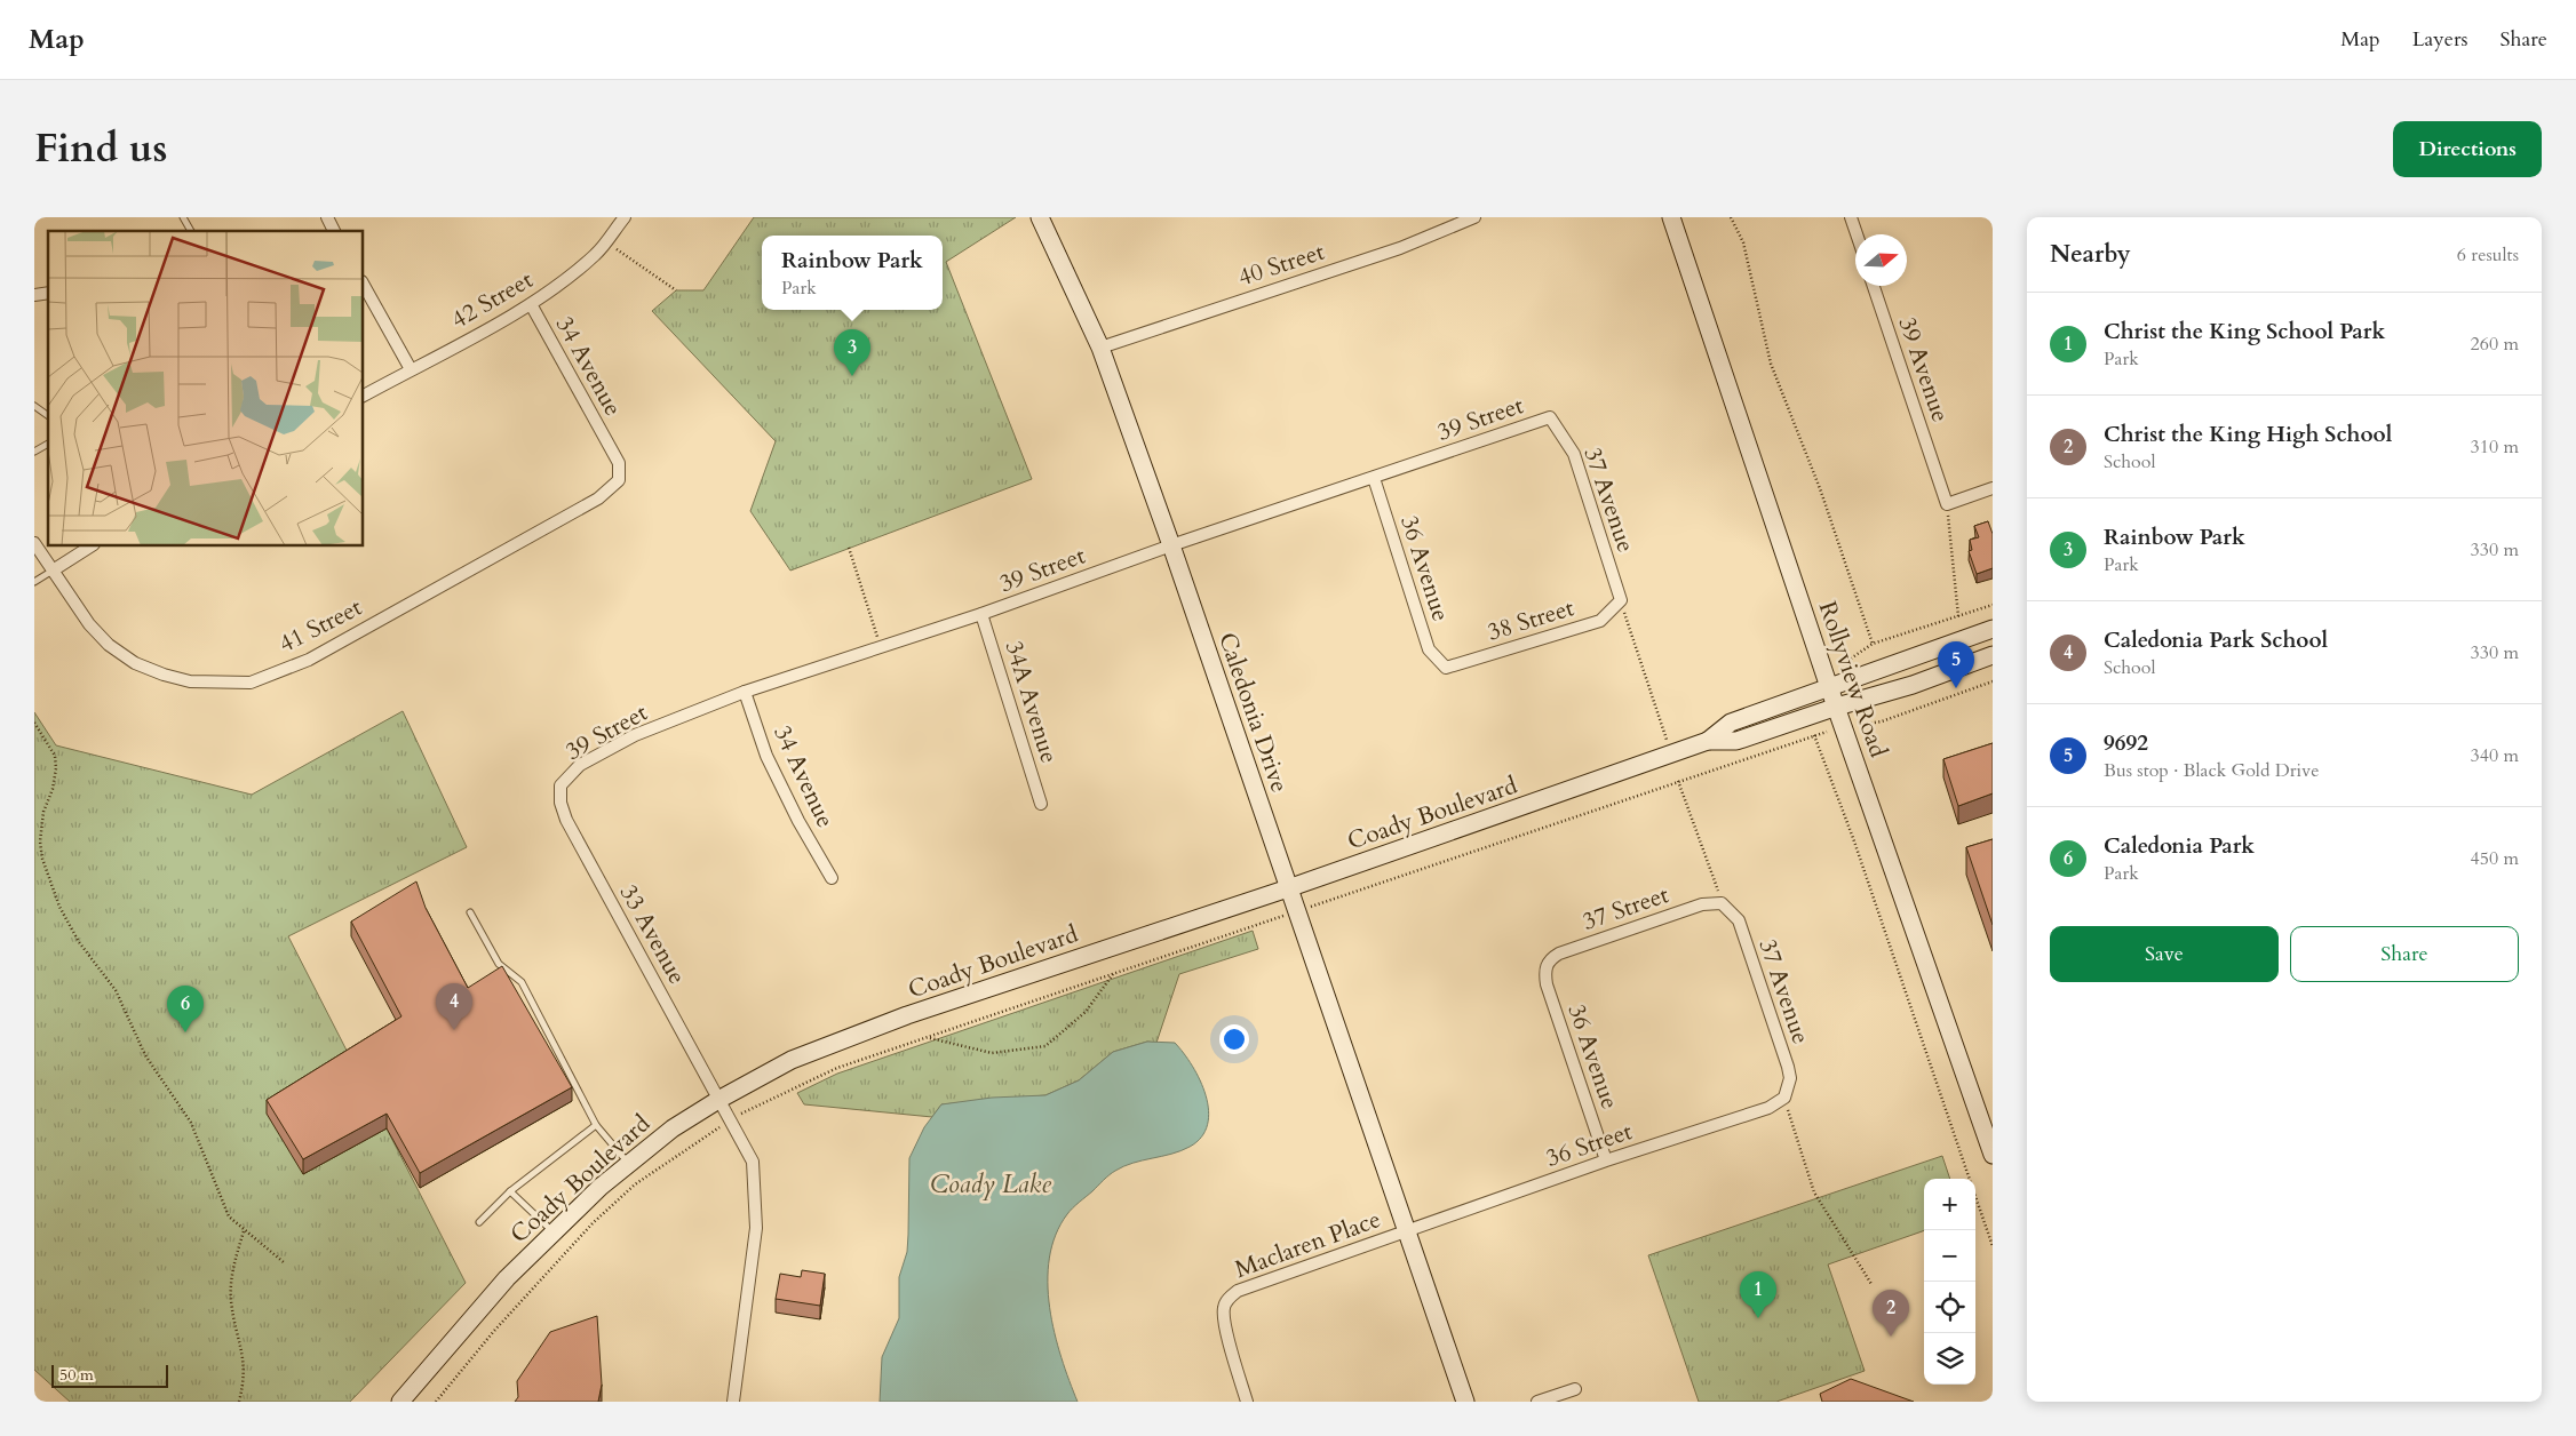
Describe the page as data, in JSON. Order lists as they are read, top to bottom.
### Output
{
  "streets": {
    "main road": ["Rollyview Road", "Caledonia Drive", "Coady Boulevard"],
    "street": [
      "40 Street",
      "42 Street",
      "34 Avenue",
      "39 Avenue",
      "39 Street",
      "37 Avenue",
      "36 Avenue",
      "38 Street",
      "41 Street",
      "34A Avenue",
      "37 Street",
      "33 Avenue",
      "36 Street",
      "Maclaren Place"
    ]
  },
  "crossings": [
    ["40 Street", "Caledonia Drive"],
    ["42 Street", "34 Avenue"],
    ["34 Avenue", "39 Street"],
    ["34 Avenue", "41 Street"],
    ["39 Street", "37 Avenue"],
    ["39 Street", "36 Avenue"],
    ["39 Street", "34A Avenue"],
    ["39 Street", "Caledonia Drive"],
    ["39 Street", "33 Avenue"],
    ["37 Avenue", "38 Street"],
    ["37 Avenue", "37 Street"],
    ["37 Avenue", "36 Street"],
    ["36 Avenue", "38 Street"],
    ["36 Avenue", "37 Street"],
    ["36 Avenue", "36 Street"],
    ["Rollyview Road", "Coady Boulevard"],
    ["Caledonia Drive", "Coady Boulevard"],
    ["Caledonia Drive", "36 Street"],
    ["Caledonia Drive", "Maclaren Place"],
    ["Coady Boulevard", "33 Avenue"],
    ["36 Street", "Maclaren Place"]
  ],
  "water": ["Coady Lake"],
  "scale_bar": "50 m",
  "north": "right",
  "page": {
    "header": "Map",
    "nav": ["Map", "Layers", "Share"],
    "title": "Find us",
    "buttons": [
      "Directions",
      ["Save", "Share"]
    ],
    "heading": ["Nearby", "6 results"],
    "popup": ["Rainbow Park", "Park"],
    "list": [
      {
        "mark": "1",
        "name": "Christ the King School Park",
        "note": "Park",
        "value": "260 m"
      },
      {
        "mark": "2",
        "name": "Christ the King High School",
        "note": "School",
        "value": "310 m"
      },
      {
        "mark": "3",
        "name": "Rainbow Park",
        "note": "Park",
        "value": "330 m"
      },
      {
        "mark": "4",
        "name": "Caledonia Park School",
        "note": "School",
        "value": "330 m"
      },
      {
        "mark": "5",
        "name": "9692",
        "note": "Bus stop · Black Gold Drive",
        "value": "340 m"
      },
      {
        "mark": "6",
        "name": "Caledonia Park",
        "note": "Park",
        "value": "450 m"
      }
    ],
    "pins": [
      "3",
      "5",
      "4",
      "6",
      "1",
      "2"
    ],
    "map_buttons": ["+", "−"],
    "scale": "50 m"
  }
}
